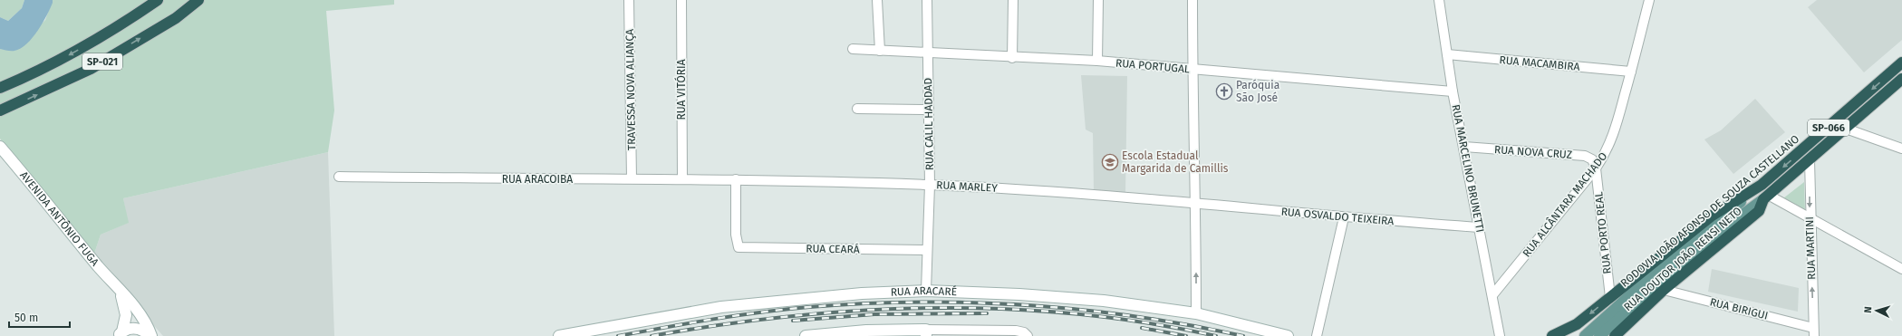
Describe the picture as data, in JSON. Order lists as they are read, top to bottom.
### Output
{
  "streets": {
    "highway": [
      "SP-021",
      "SP-066",
      "RODOVIA JOÃO AFONSO DE SOUZA CASTELLANO",
      "RUA DOUTOR JOÃO RENSI NETO"
    ],
    "main road": ["AVENIDA ANTÔNIO FUGA", "RUA ARACARÉ"],
    "street": [
      "RUA MACAMBIRA",
      "RUA PORTUGAL",
      "TRAVESSA NOVA ALIANÇA",
      "RUA VITÓRIA",
      "RUA CALIL HADDAD",
      "RUA NOVA CRUZ",
      "RUA MARCELINO BRUNETTI",
      "RUA ARACOIBA",
      "RUA MARLEY",
      "RUA ALCÂNTARA MACHADO",
      "RUA OSVALDO TEIXEIRA",
      "RUA PORTO REAL",
      "RUA MARTINI",
      "RUA CEARÁ",
      "RUA BIRIGUI"
    ]
  },
  "crossings": [
    ["RUA MACAMBIRA", "RUA MARCELINO BRUNETTI"],
    ["RUA MACAMBIRA", "RUA ALCÂNTARA MACHADO"],
    ["RUA PORTUGAL", "RUA CALIL HADDAD"],
    ["RUA PORTUGAL", "RUA MARCELINO BRUNETTI"],
    ["TRAVESSA NOVA ALIANÇA", "RUA ARACOIBA"],
    ["RUA VITÓRIA", "RUA ARACOIBA"],
    ["RUA CALIL HADDAD", "RUA MARLEY"],
    ["RUA CALIL HADDAD", "RUA CEARÁ"],
    ["RUA CALIL HADDAD", "RUA ARACARÉ"],
    ["RUA NOVA CRUZ", "RUA MARCELINO BRUNETTI"],
    ["RUA NOVA CRUZ", "RUA ALCÂNTARA MACHADO"],
    ["RUA NOVA CRUZ", "RUA PORTO REAL"],
    ["RUA MARCELINO BRUNETTI", "RUA ALCÂNTARA MACHADO"],
    ["RUA MARCELINO BRUNETTI", "RUA OSVALDO TEIXEIRA"],
    ["RUA ARACOIBA", "RUA MARLEY"],
    ["RUA ARACOIBA", "RUA CEARÁ"],
    ["RUA MARLEY", "RUA OSVALDO TEIXEIRA"],
    ["RUA MARLEY", "RUA CEARÁ"],
    ["RUA ALCÂNTARA MACHADO", "RUA PORTO REAL"],
    ["RODOVIA JOÃO AFONSO DE SOUZA CASTELLANO", "RUA MARTINI"],
    ["RODOVIA JOÃO AFONSO DE SOUZA CASTELLANO", "RUA DOUTOR JOÃO RENSI NETO"],
    ["RUA PORTO REAL", "RUA DOUTOR JOÃO RENSI NETO"],
    ["RUA MARTINI", "RUA BIRIGUI"],
    ["RUA DOUTOR JOÃO RENSI NETO", "RUA BIRIGUI"]
  ],
  "places": {
    "church": ["Paróquia São José"],
    "school or university": ["Escola Estadual Margarida de Camillis"]
  },
  "scale_bar": "50 m",
  "north": "left"
}
